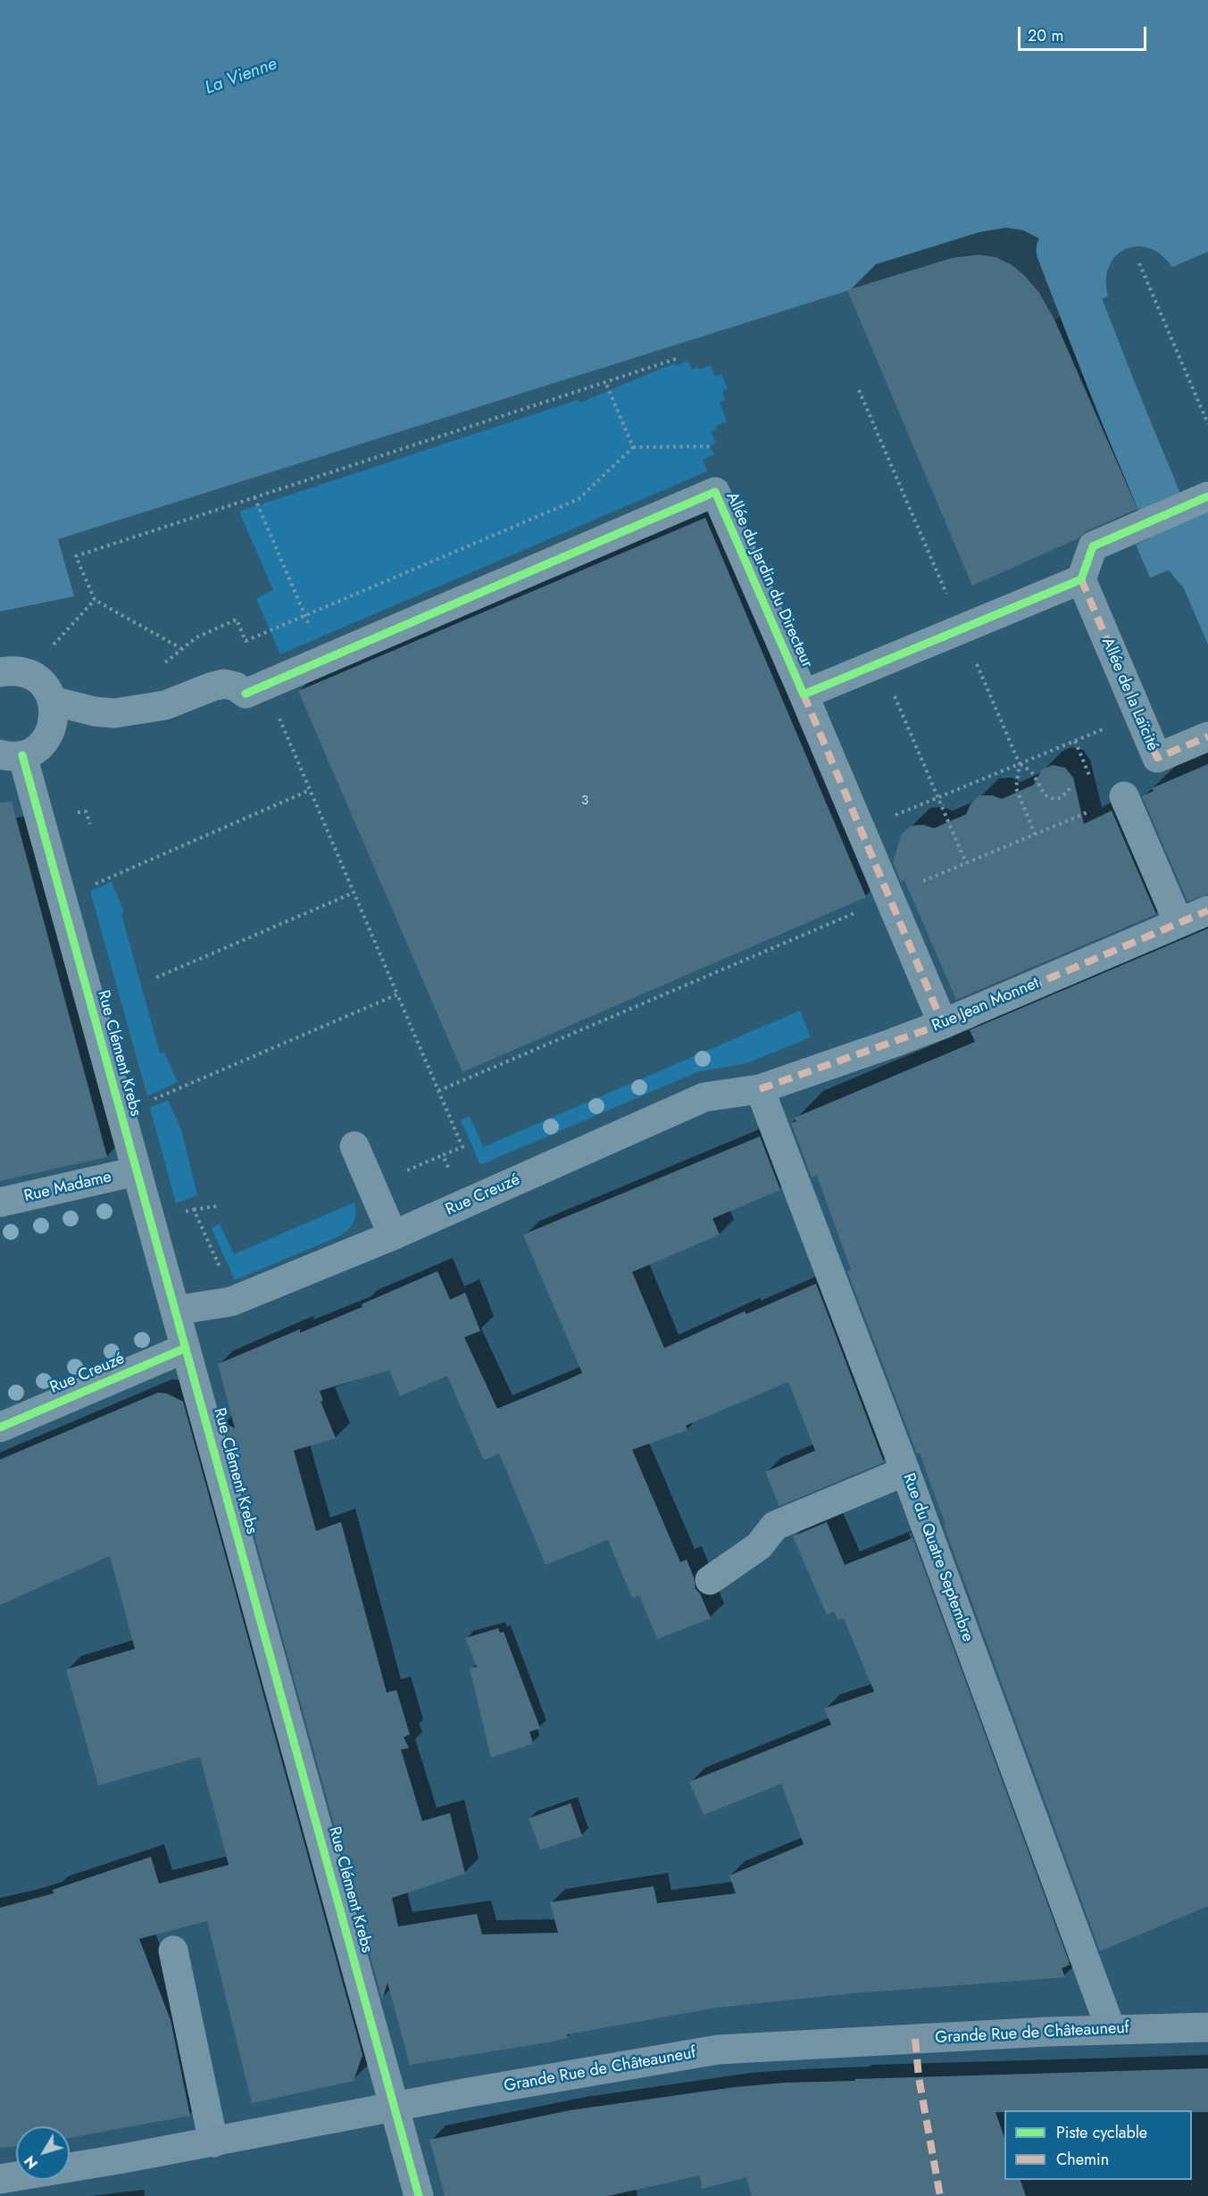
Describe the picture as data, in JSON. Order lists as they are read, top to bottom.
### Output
{
  "streets": {
    "main road": ["Grande Rue de Châteauneuf"],
    "street": [
      "Allée du Jardin du Directeur",
      "Allée de la Laïcité",
      "Rue Jean Monnet",
      "Rue Clément Krebs",
      "Rue Madame",
      "Rue Creuzé",
      "Rue du Quatre Septembre"
    ]
  },
  "crossings": [
    ["Allée du Jardin du Directeur", "Allée de la Laïcité"],
    ["Rue Jean Monnet", "Rue Creuzé"],
    ["Rue Jean Monnet", "Rue du Quatre Septembre"],
    ["Rue Clément Krebs", "Rue Madame"],
    ["Rue Clément Krebs", "Rue Creuzé"],
    ["Rue Clément Krebs", "Grande Rue de Châteauneuf"],
    ["Rue Creuzé", "Rue du Quatre Septembre"],
    ["Rue du Quatre Septembre", "Grande Rue de Châteauneuf"]
  ],
  "water": ["La Vienne"],
  "house_numbers": ["3"],
  "legend": ["Piste cyclable", "Chemin"],
  "scale_bar": "20 m",
  "north": "bottom left"
}
